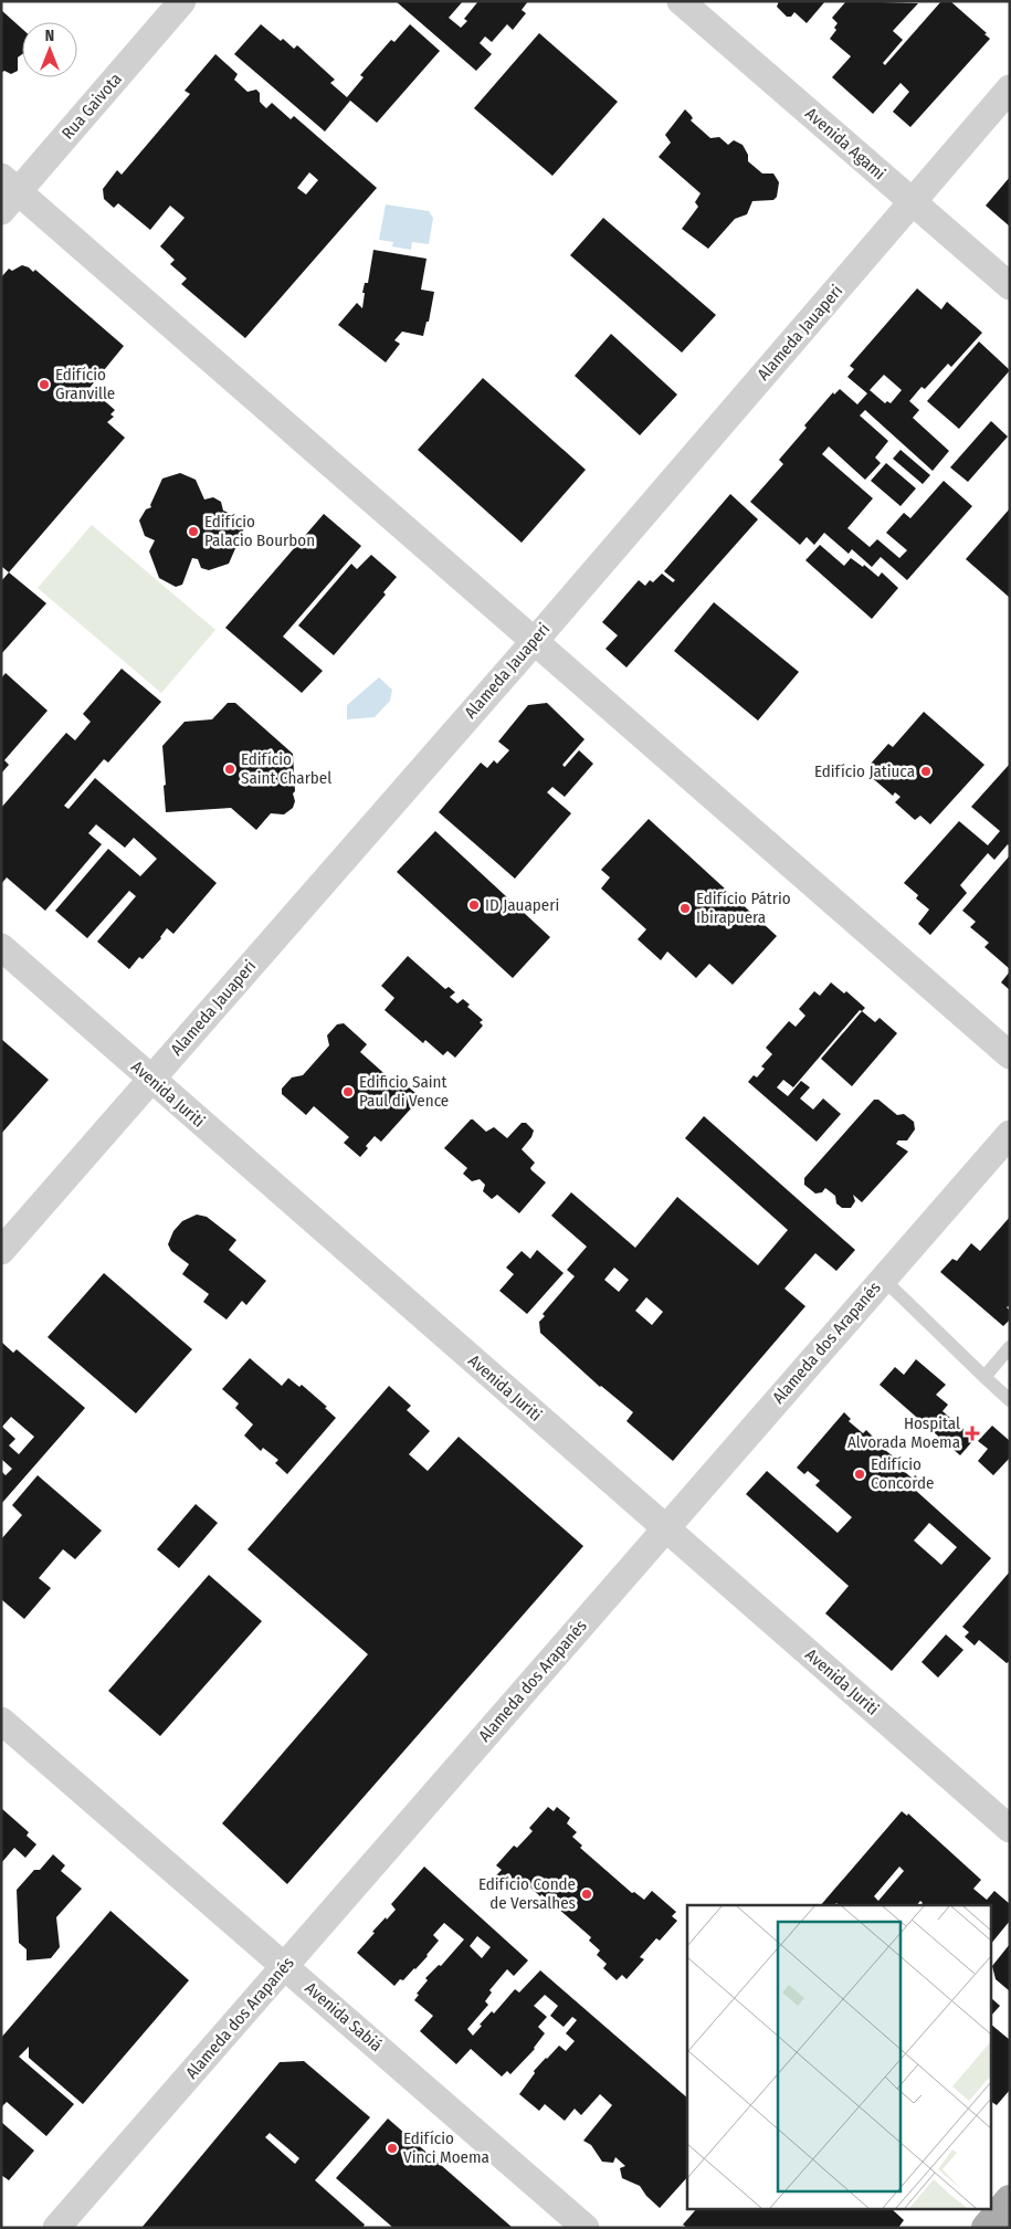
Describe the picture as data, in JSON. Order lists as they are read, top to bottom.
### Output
{
  "streets": {
    "street": [
      "Rua Gaivota",
      "Avenida Agami",
      "Alameda Jauaperi",
      "Avenida Juriti",
      "Alameda dos Arapanés",
      "Avenida Sabiá"
    ]
  },
  "crossings": [
    ["Avenida Agami", "Alameda Jauaperi"],
    ["Alameda Jauaperi", "Avenida Juriti"],
    ["Avenida Juriti", "Alameda dos Arapanés"],
    ["Alameda dos Arapanés", "Avenida Sabiá"]
  ],
  "places": {
    "other": [
      "Edifício Granville",
      "Edifício Palacio Bourbon",
      "Edifício Saint Charbel",
      "Edifício Jatiuca",
      "ID Jauaperi",
      "Edifício Pátrio Ibirapuera",
      "Edificio Saint Paul di Vence",
      "Edifício Concorde",
      "Edifício Conde de Versalhes",
      "Edifício Vinci Moema"
    ],
    "health": ["Hospital Alvorada Moema"]
  },
  "north": "top"
}
